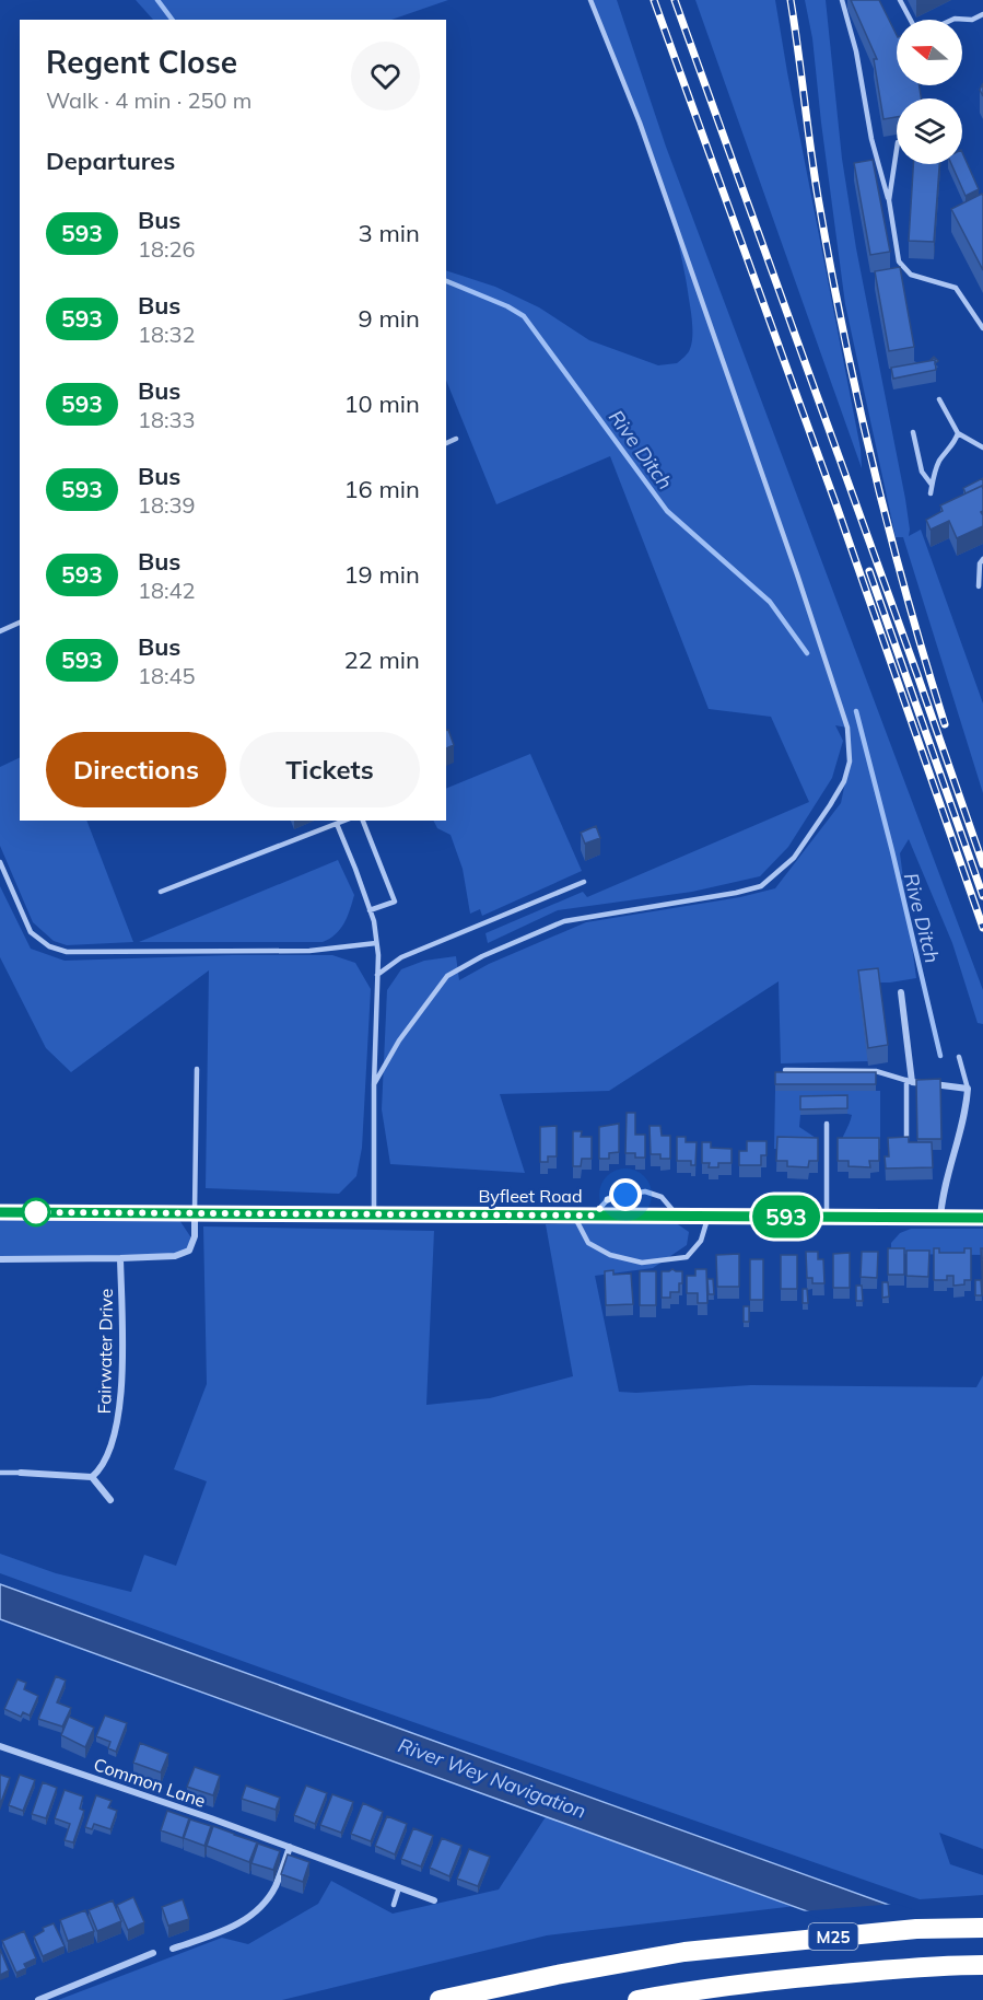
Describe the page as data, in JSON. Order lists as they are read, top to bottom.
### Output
{
  "streets": {
    "highway": ["M25"],
    "main road": ["Byfleet Road"],
    "street": ["Fairwater Drive", "Common Lane"]
  },
  "water": ["Rive Ditch", "River Wey Navigation"],
  "lines": ["bus line 593"],
  "north": "left",
  "page": {
    "on_map": "593",
    "heading": [
      ["Regent Close", "Walk · 4 min · 250 m"],
      "Departures"
    ],
    "list": [
      {
        "mark": "593",
        "name": "Bus",
        "note": "18:26",
        "value": "3 min"
      },
      {
        "mark": "593",
        "name": "Bus",
        "note": "18:32",
        "value": "9 min"
      },
      {
        "mark": "593",
        "name": "Bus",
        "note": "18:33",
        "value": "10 min"
      },
      {
        "mark": "593",
        "name": "Bus",
        "note": "18:39",
        "value": "16 min"
      },
      {
        "mark": "593",
        "name": "Bus",
        "note": "18:42",
        "value": "19 min"
      },
      {
        "mark": "593",
        "name": "Bus",
        "note": "18:45",
        "value": "22 min"
      }
    ],
    "buttons": ["Directions", "Tickets"]
  }
}
